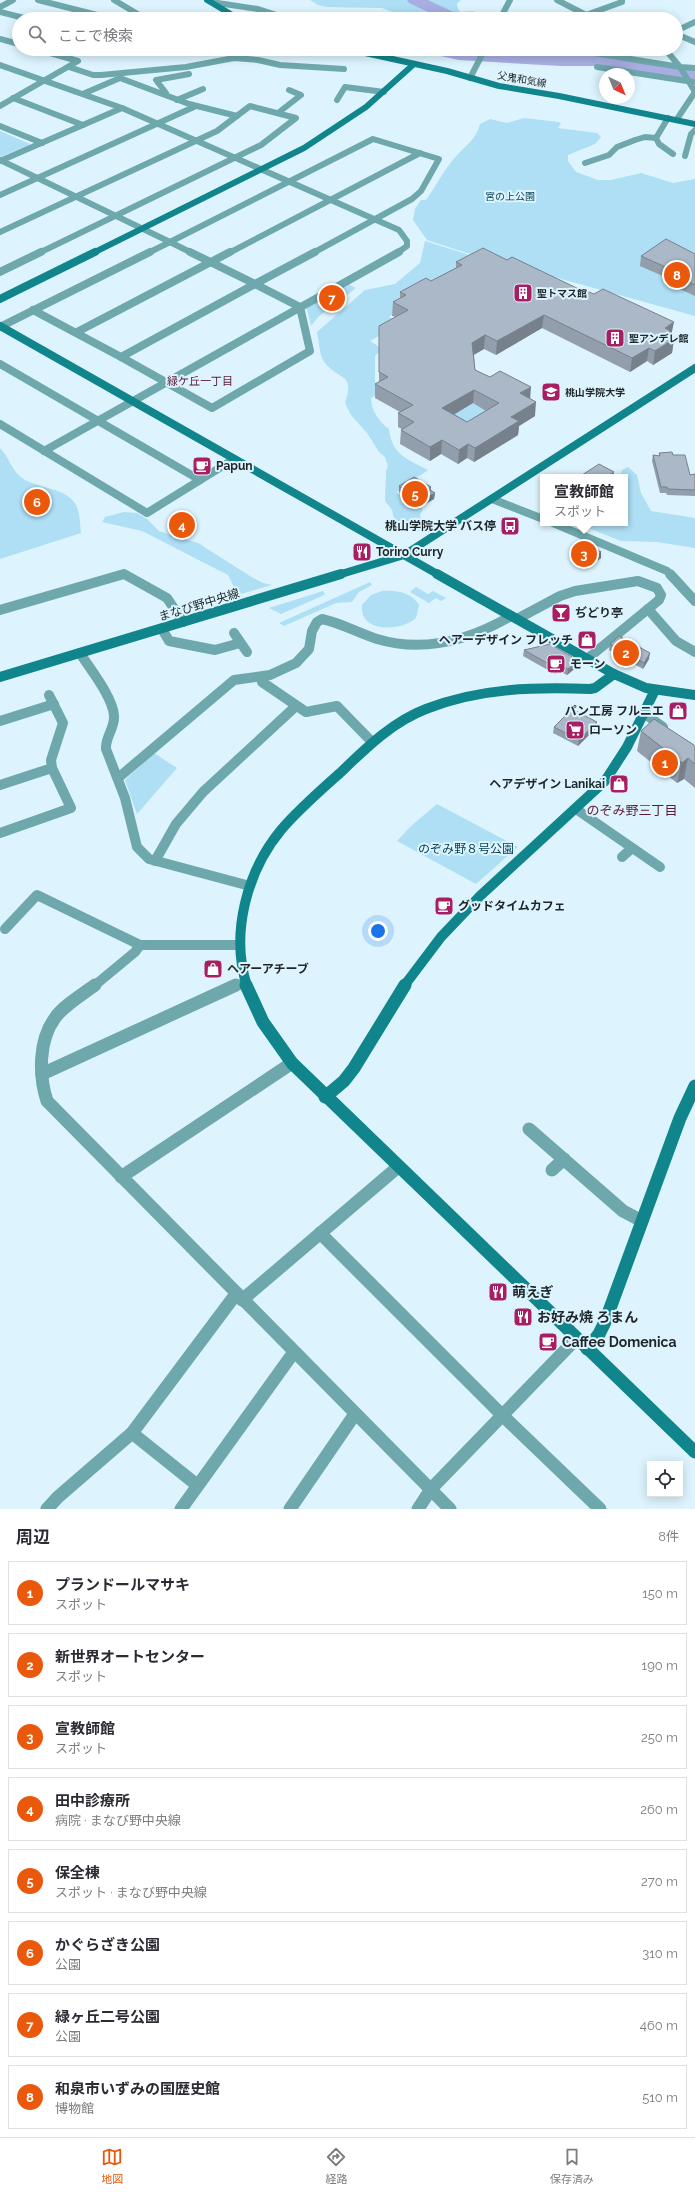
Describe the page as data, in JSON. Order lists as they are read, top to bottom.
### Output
{
  "streets": {
    "street": ["父鬼和気線", "まなび野中央線"]
  },
  "districts": ["緑ケ丘一丁目", "のぞみ野三丁目"],
  "parks": ["宮の上公園", "のぞみ野８号公園"],
  "places": {
    "building": ["聖トマス館", "聖アンデレ館"],
    "school or university": ["桃山学院大学"],
    "cafe": [
      "Papun",
      "モーン",
      "グッドタイムカフェ",
      "Caffee Domenica"
    ],
    "bus stop": ["桃山学院大学 バス停"],
    "restaurant": ["Toriro Curry", "萌えぎ", "お好み焼 ろまん"],
    "bar": ["ぢどり亭"],
    "shop": [
      "ヘアーデザイン フレッチ",
      "パン工房 フルニエ",
      "ヘアデザイン Lanikai",
      "ヘアーアチーブ"
    ],
    "supermarket": ["ローソン"]
  },
  "north": "bottom right",
  "page": {
    "search": "ここで検索",
    "pins": [
      "8",
      "7",
      "5",
      "6",
      "4",
      "3",
      "2",
      "1"
    ],
    "popup": ["宣教師館", "スポット"],
    "heading": ["周辺", "8件"],
    "list": [
      {
        "mark": "1",
        "name": "プランドールマサキ",
        "note": "スポット",
        "value": "150 m"
      },
      {
        "mark": "2",
        "name": "新世界オートセンター",
        "note": "スポット",
        "value": "190 m"
      },
      {
        "mark": "3",
        "name": "宣教師館",
        "note": "スポット",
        "value": "250 m"
      },
      {
        "mark": "4",
        "name": "田中診療所",
        "note": "病院 · まなび野中央線",
        "value": "260 m"
      },
      {
        "mark": "5",
        "name": "保全棟",
        "note": "スポット · まなび野中央線",
        "value": "270 m"
      },
      {
        "mark": "6",
        "name": "かぐらざき公園",
        "note": "公園",
        "value": "310 m"
      },
      {
        "mark": "7",
        "name": "緑ヶ丘二号公園",
        "note": "公園",
        "value": "460 m"
      },
      {
        "mark": "8",
        "name": "和泉市いずみの国歴史館",
        "note": "博物館",
        "value": "510 m"
      }
    ],
    "nav": ["地図", "経路", "保存済み"]
  }
}
